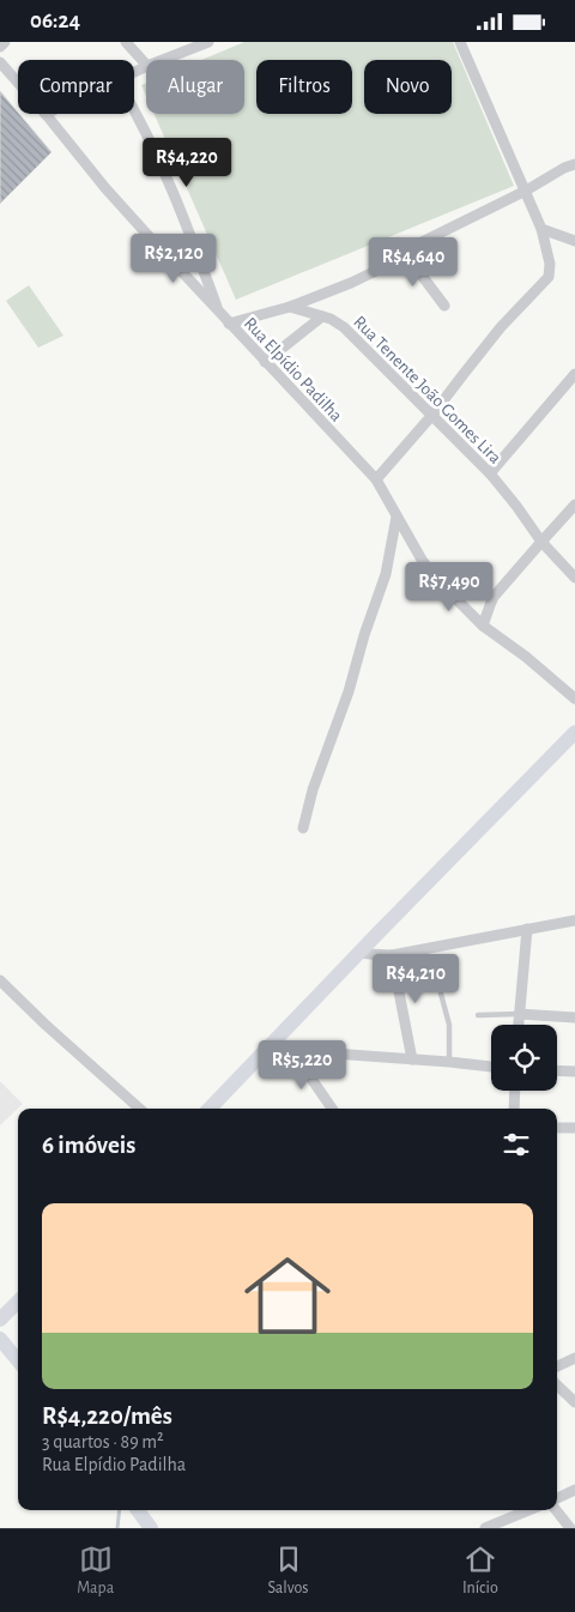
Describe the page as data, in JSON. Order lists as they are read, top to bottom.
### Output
{
  "streets": {
    "street": ["Rua Elpídio Padilha", "Rua Tenente João Gomes Lira"]
  },
  "page": {
    "status": "06:24",
    "chip": [
      "Comprar",
      "Alugar",
      "Filtros",
      "Novo"
    ],
    "price": [
      "R$4,220",
      "R$2,120",
      "R$4,640",
      "R$7,490",
      "R$4,210",
      "R$5,220"
    ],
    "heading": "6 imóveis",
    "list": [
      {
        "name": "R$4,220/mês",
        "note": "3 quartos · 89 m² · Rua Elpídio Padilha"
      }
    ],
    "tabs": ["Mapa", "Salvos", "Início"]
  }
}
